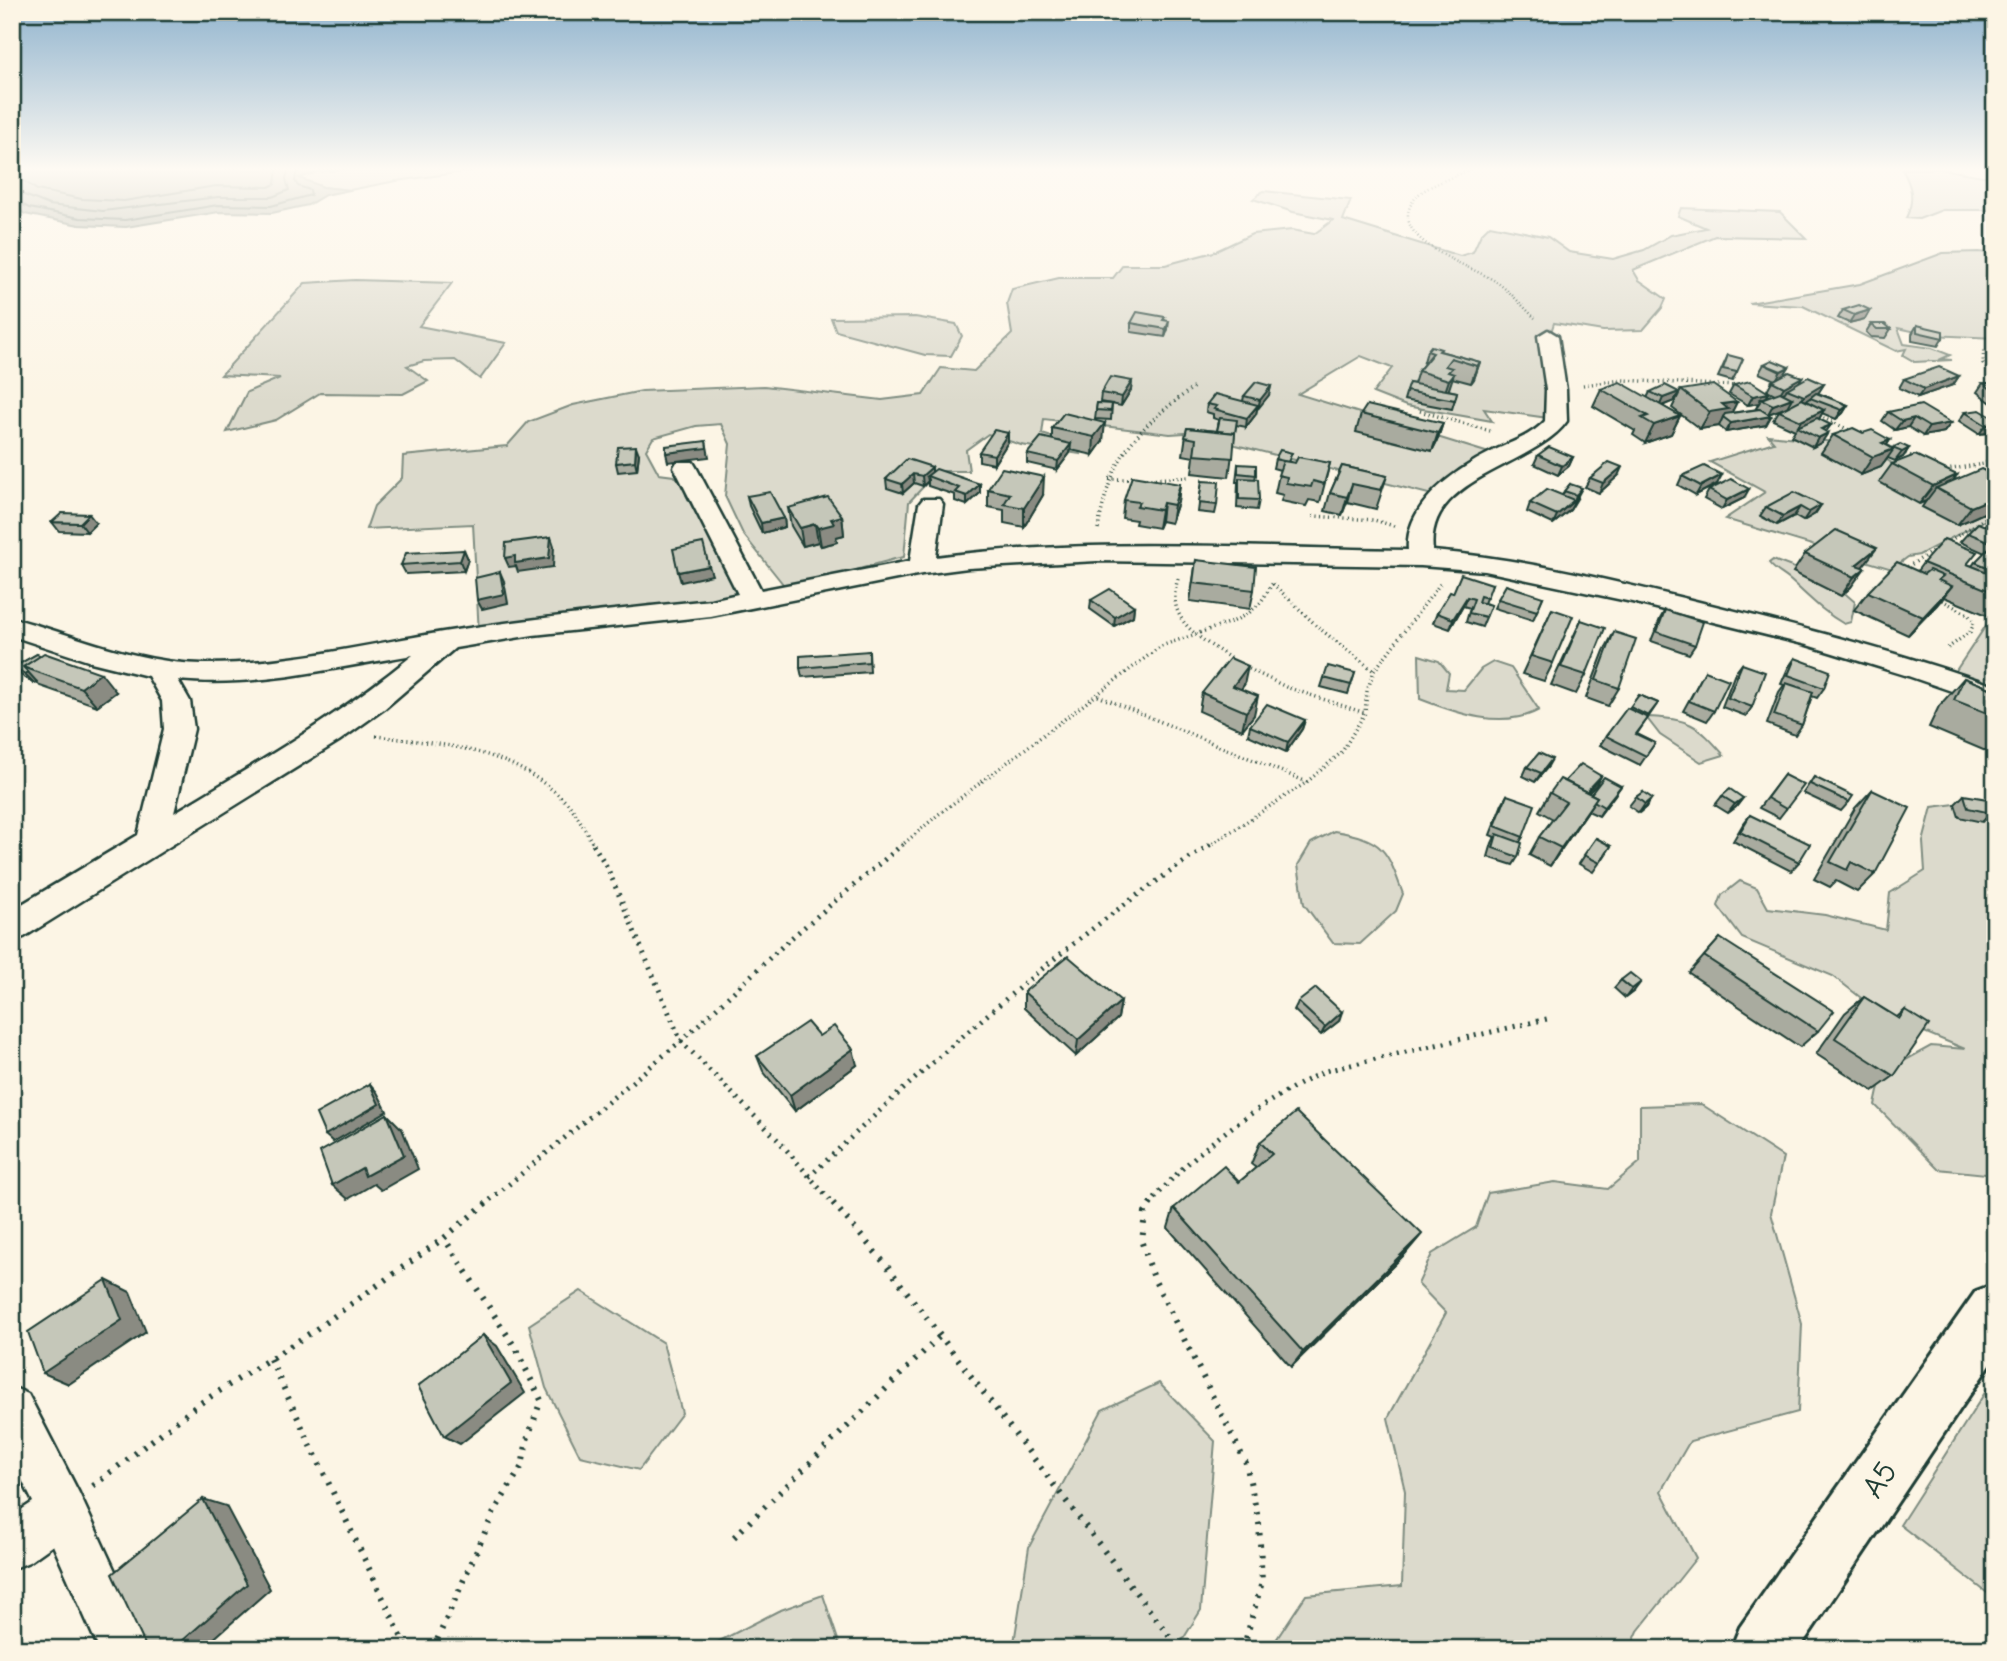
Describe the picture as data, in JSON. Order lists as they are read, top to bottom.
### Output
{
  "streets": {
    "highway": ["A5"]
  }
}
